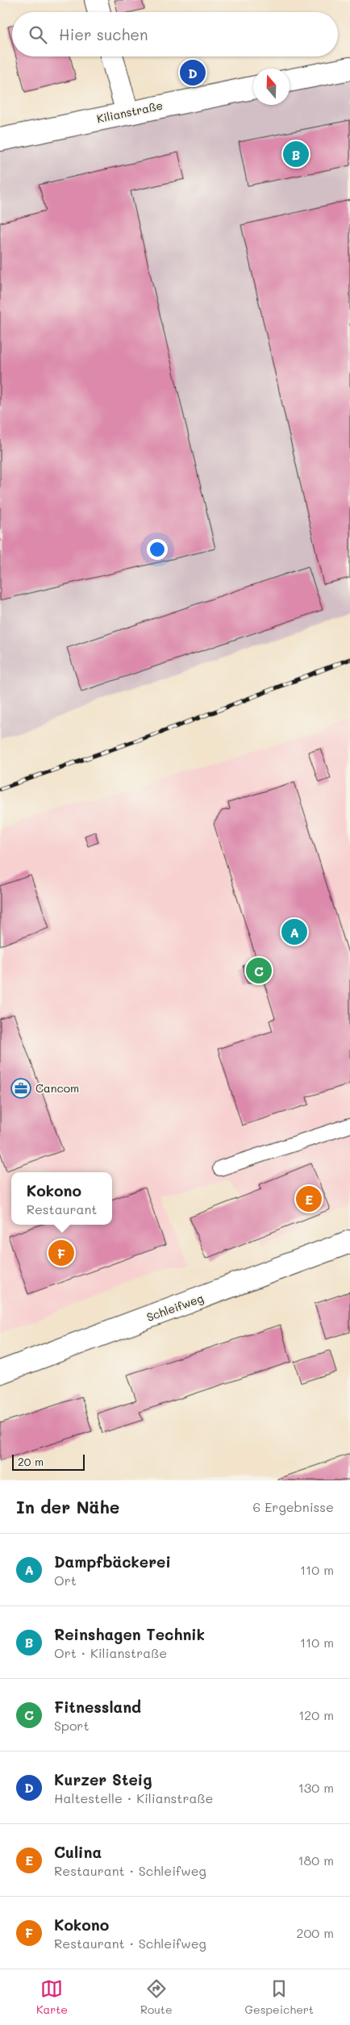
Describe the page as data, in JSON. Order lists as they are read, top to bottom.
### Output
{
  "streets": {
    "street": ["Kilianstraße", "Schleifweg"]
  },
  "places": {
    "office": ["Cancom"]
  },
  "scale_bar": "20 m",
  "north": "top",
  "page": {
    "search": "Hier suchen",
    "pins": [
      "D",
      "B",
      "A",
      "C",
      "E",
      "F"
    ],
    "popup": ["Kokono", "Restaurant"],
    "scale": "20 m",
    "heading": ["In der Nähe", "6 Ergebnisse"],
    "list": [
      {
        "mark": "A",
        "name": "Dampfbäckerei",
        "note": "Ort",
        "value": "110 m"
      },
      {
        "mark": "B",
        "name": "Reinshagen Technik",
        "note": "Ort · Kilianstraße",
        "value": "110 m"
      },
      {
        "mark": "C",
        "name": "Fitnessland",
        "note": "Sport",
        "value": "120 m"
      },
      {
        "mark": "D",
        "name": "Kurzer Steig",
        "note": "Haltestelle · Kilianstraße",
        "value": "130 m"
      },
      {
        "mark": "E",
        "name": "Culina",
        "note": "Restaurant · Schleifweg",
        "value": "180 m"
      },
      {
        "mark": "F",
        "name": "Kokono",
        "note": "Restaurant · Schleifweg",
        "value": "200 m"
      }
    ],
    "nav": ["Karte", "Route", "Gespeichert"]
  }
}
